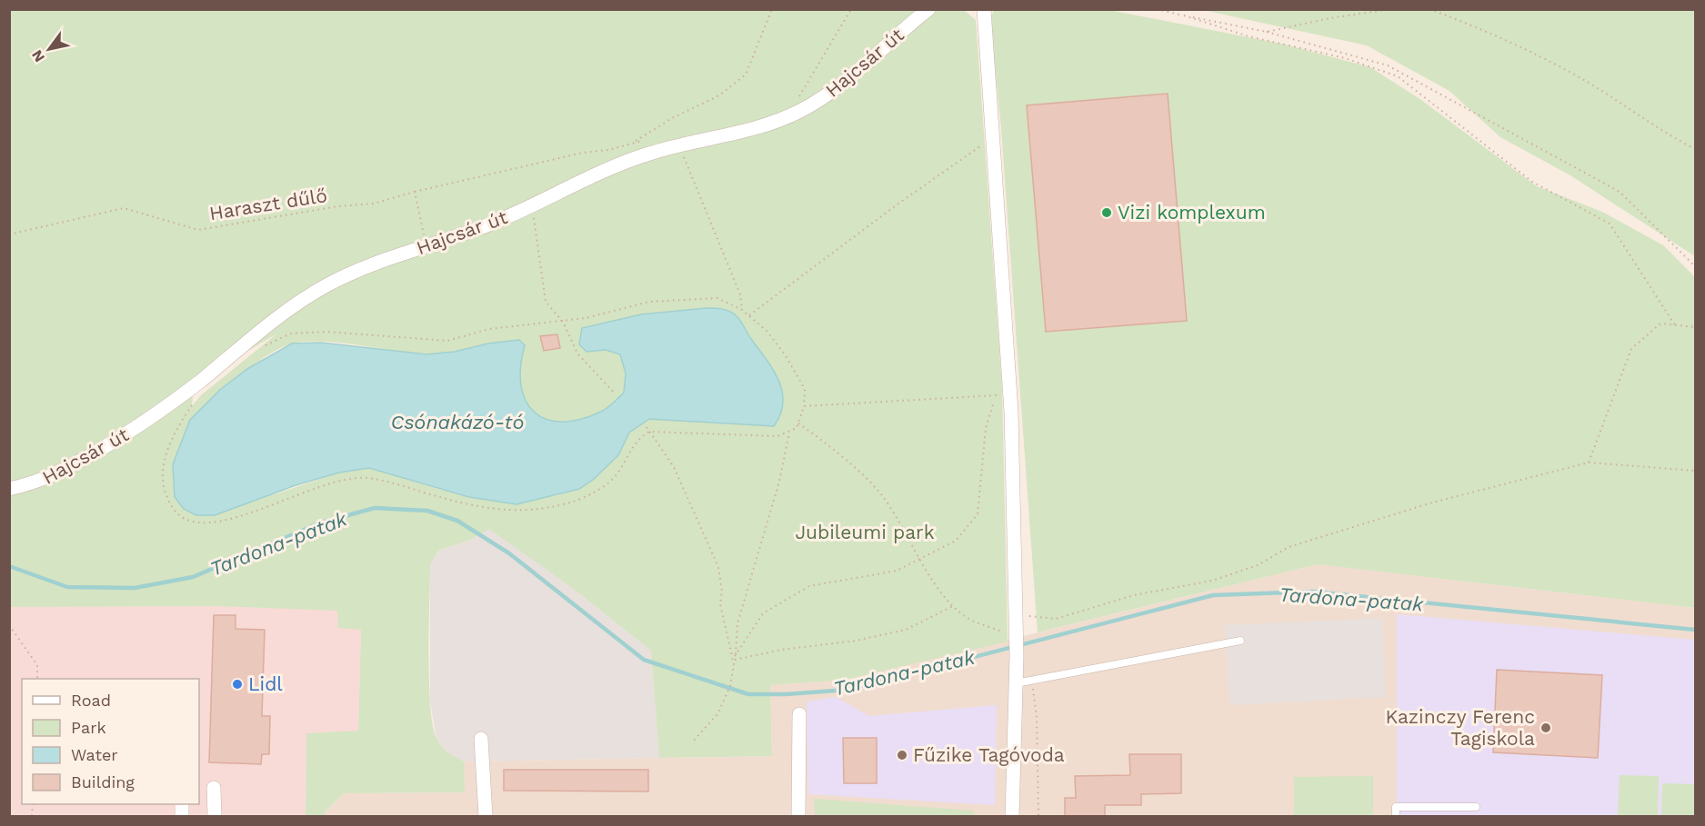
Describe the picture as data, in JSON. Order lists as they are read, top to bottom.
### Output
{
  "streets": {
    "street": ["Hajcsár út"],
    "path": ["Haraszt dűlő"]
  },
  "water": ["Csónakázó-tó", "Tardona-patak"],
  "parks": ["Jubileumi park"],
  "places": [
    "Vizi komplexum",
    "Lidl",
    "Kazinczy Ferenc Tagiskola",
    "Fűzike Tagóvoda"
  ],
  "legend": [
    "Road",
    "Park",
    "Water",
    "Building"
  ],
  "north": "bottom left"
}
